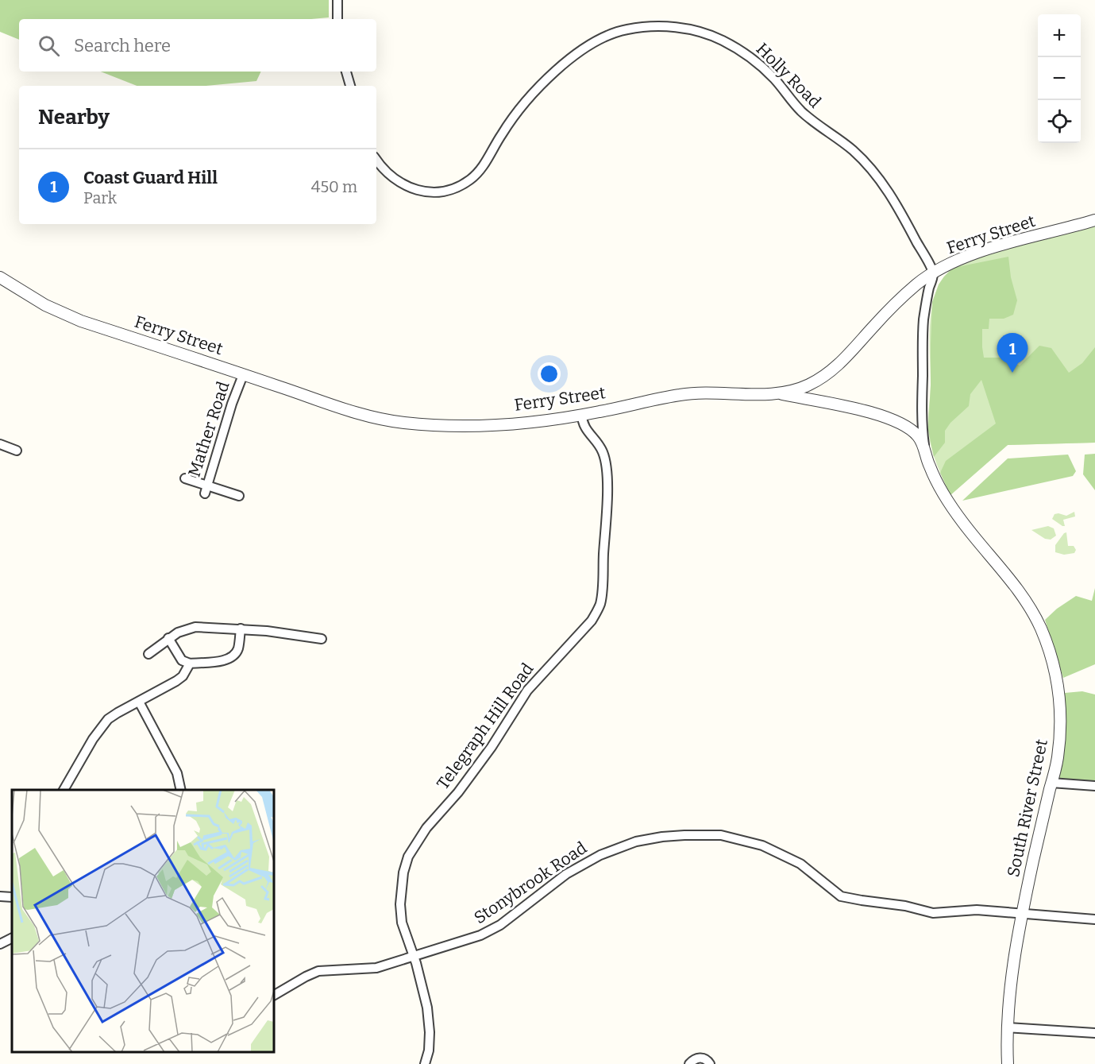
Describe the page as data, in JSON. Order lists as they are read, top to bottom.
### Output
{
  "streets": {
    "street": [
      "Holly Road",
      "Ferry Street",
      "Mather Road",
      "Telegraph Hill Road",
      "South River Street",
      "Stonybrook Road"
    ]
  },
  "crossings": [
    ["Holly Road", "Ferry Street"],
    ["Holly Road", "South River Street"],
    ["Ferry Street", "Mather Road"],
    ["Ferry Street", "Telegraph Hill Road"],
    ["Ferry Street", "South River Street"],
    ["Telegraph Hill Road", "Stonybrook Road"],
    ["South River Street", "Stonybrook Road"]
  ],
  "page": {
    "map_buttons": ["+", "−"],
    "search": "Search here",
    "heading": "Nearby",
    "list": [
      {
        "mark": "1",
        "name": "Coast Guard Hill",
        "note": "Park",
        "value": "450 m"
      }
    ],
    "pins": "1"
  }
}
